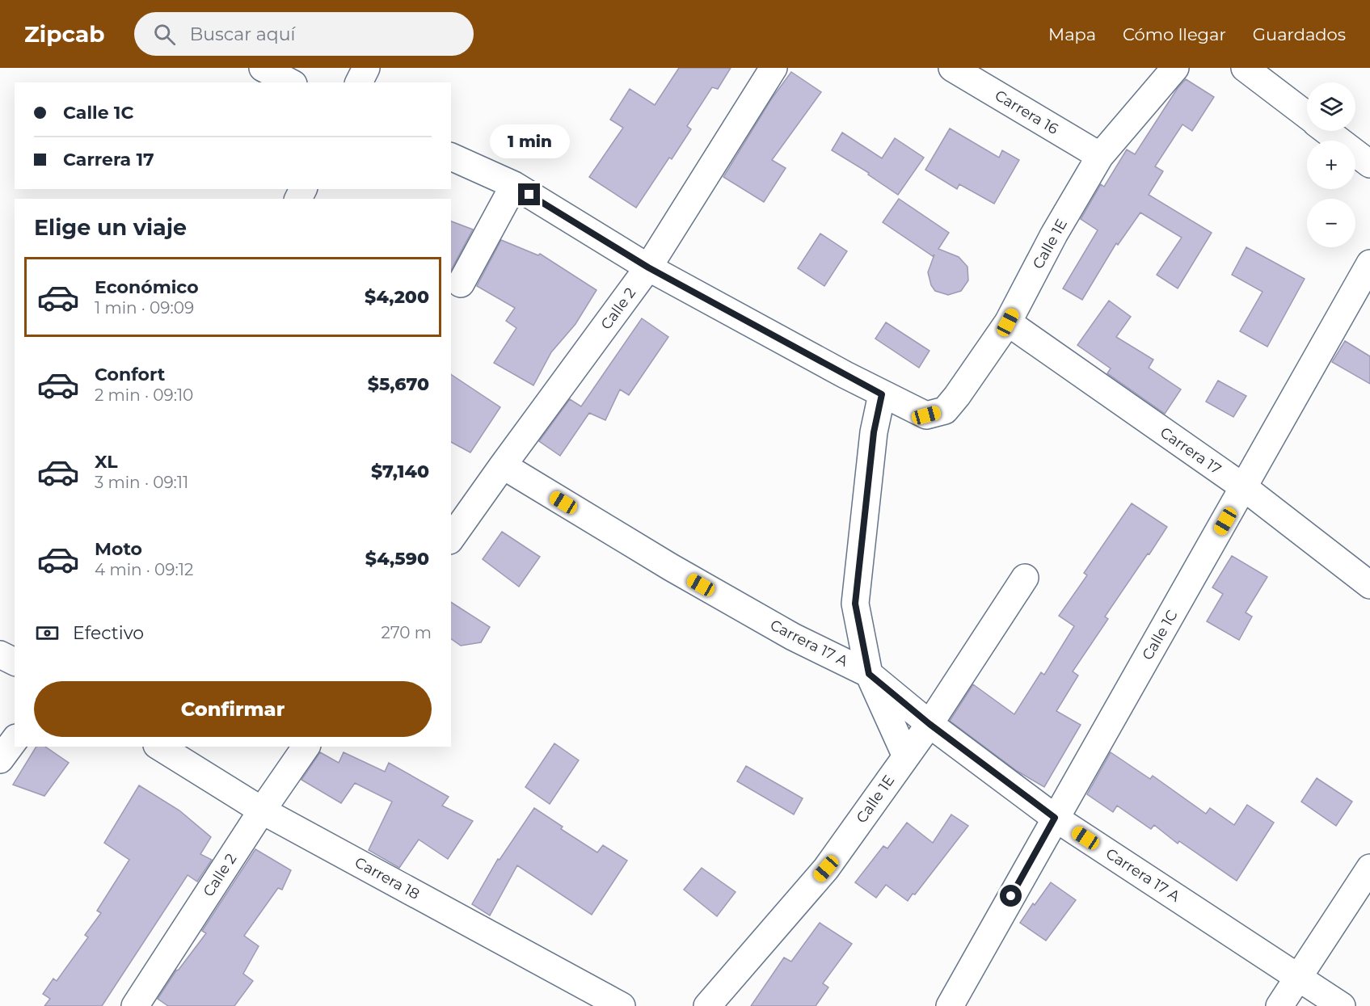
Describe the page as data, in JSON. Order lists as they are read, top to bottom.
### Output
{
  "streets": {
    "street": [
      "Carrera 16",
      "Calle 1E",
      "Calle 2",
      "Carrera 17",
      "Calle 1C",
      "Carrera 17 A",
      "Carrera 18"
    ]
  },
  "crossings": [
    ["Carrera 16", "Calle 1E"],
    ["Calle 1E", "Carrera 17"],
    ["Calle 1E", "Carrera 17 A"],
    ["Calle 2", "Carrera 17 A"],
    ["Calle 2", "Carrera 18"],
    ["Carrera 17", "Calle 1C"],
    ["Calle 1C", "Carrera 17 A"]
  ],
  "page": {
    "header": "Zipcab",
    "search": "Buscar aquí",
    "nav": ["Mapa", "Cómo llegar", "Guardados"],
    "map_buttons": ["+", "−"],
    "banner": ["Calle 1C", "Carrera 17"],
    "bubble": "1 min",
    "heading": "Elige un viaje",
    "list": [
      {
        "name": "Económico",
        "note": "1 min · 09:09",
        "value": "$4,200"
      },
      {
        "name": "Confort",
        "note": "2 min · 09:10",
        "value": "$5,670"
      },
      {
        "name": "XL",
        "note": "3 min · 09:11",
        "value": "$7,140"
      },
      {
        "name": "Moto",
        "note": "4 min · 09:12",
        "value": "$4,590"
      }
    ],
    "pay": ["Efectivo", "270 m"],
    "buttons": "Confirmar"
  }
}
